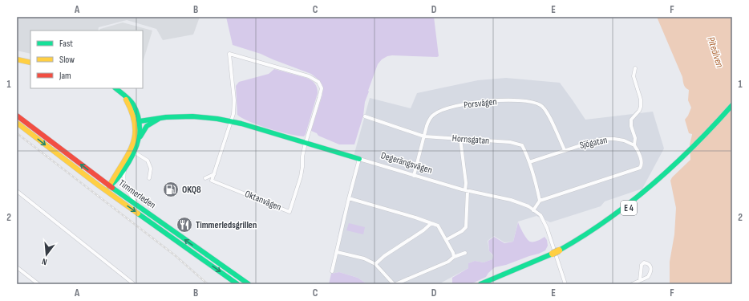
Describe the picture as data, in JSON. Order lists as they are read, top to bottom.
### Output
{
  "streets": {
    "main road": ["Degerängsvägen", "Timmerleden", "E 4"],
    "street": [
      "Porsvägen",
      "Hornsgatan",
      "Sjögatan",
      "Oktanvägen"
    ]
  },
  "crossings": [
    ["Porsvägen", "Hornsgatan"],
    ["Porsvägen", "Sjögatan"],
    ["Porsvägen", "Degerängsvägen"],
    ["Hornsgatan", "Sjögatan"],
    ["Degerängsvägen", "Oktanvägen"]
  ],
  "water": ["Piteälven"],
  "places": {
    "fuel station": ["OKQ8"],
    "restaurant": ["Timmerledsgrillen"]
  },
  "legend": ["Fast", "Slow", "Jam"],
  "north": "bottom",
  "grid": {
    "columns": [
      "A",
      "B",
      "C",
      "D",
      "E",
      "F"
    ],
    "rows": ["1", "2"]
  }
}
